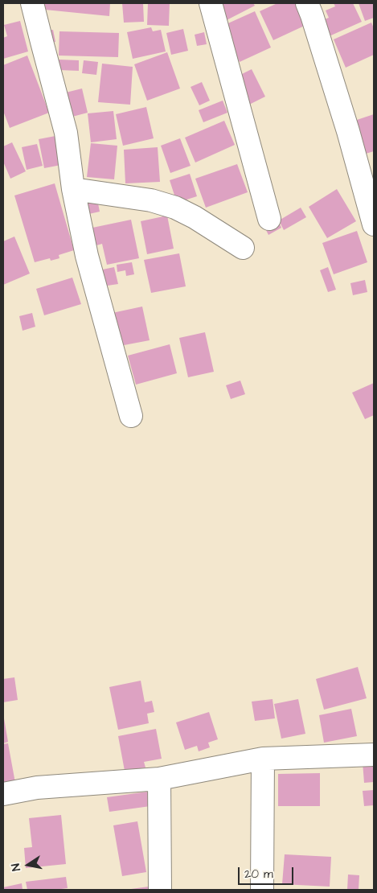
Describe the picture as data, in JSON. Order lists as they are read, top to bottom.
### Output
{
  "scale_bar": "20 m",
  "north": "left"
}
